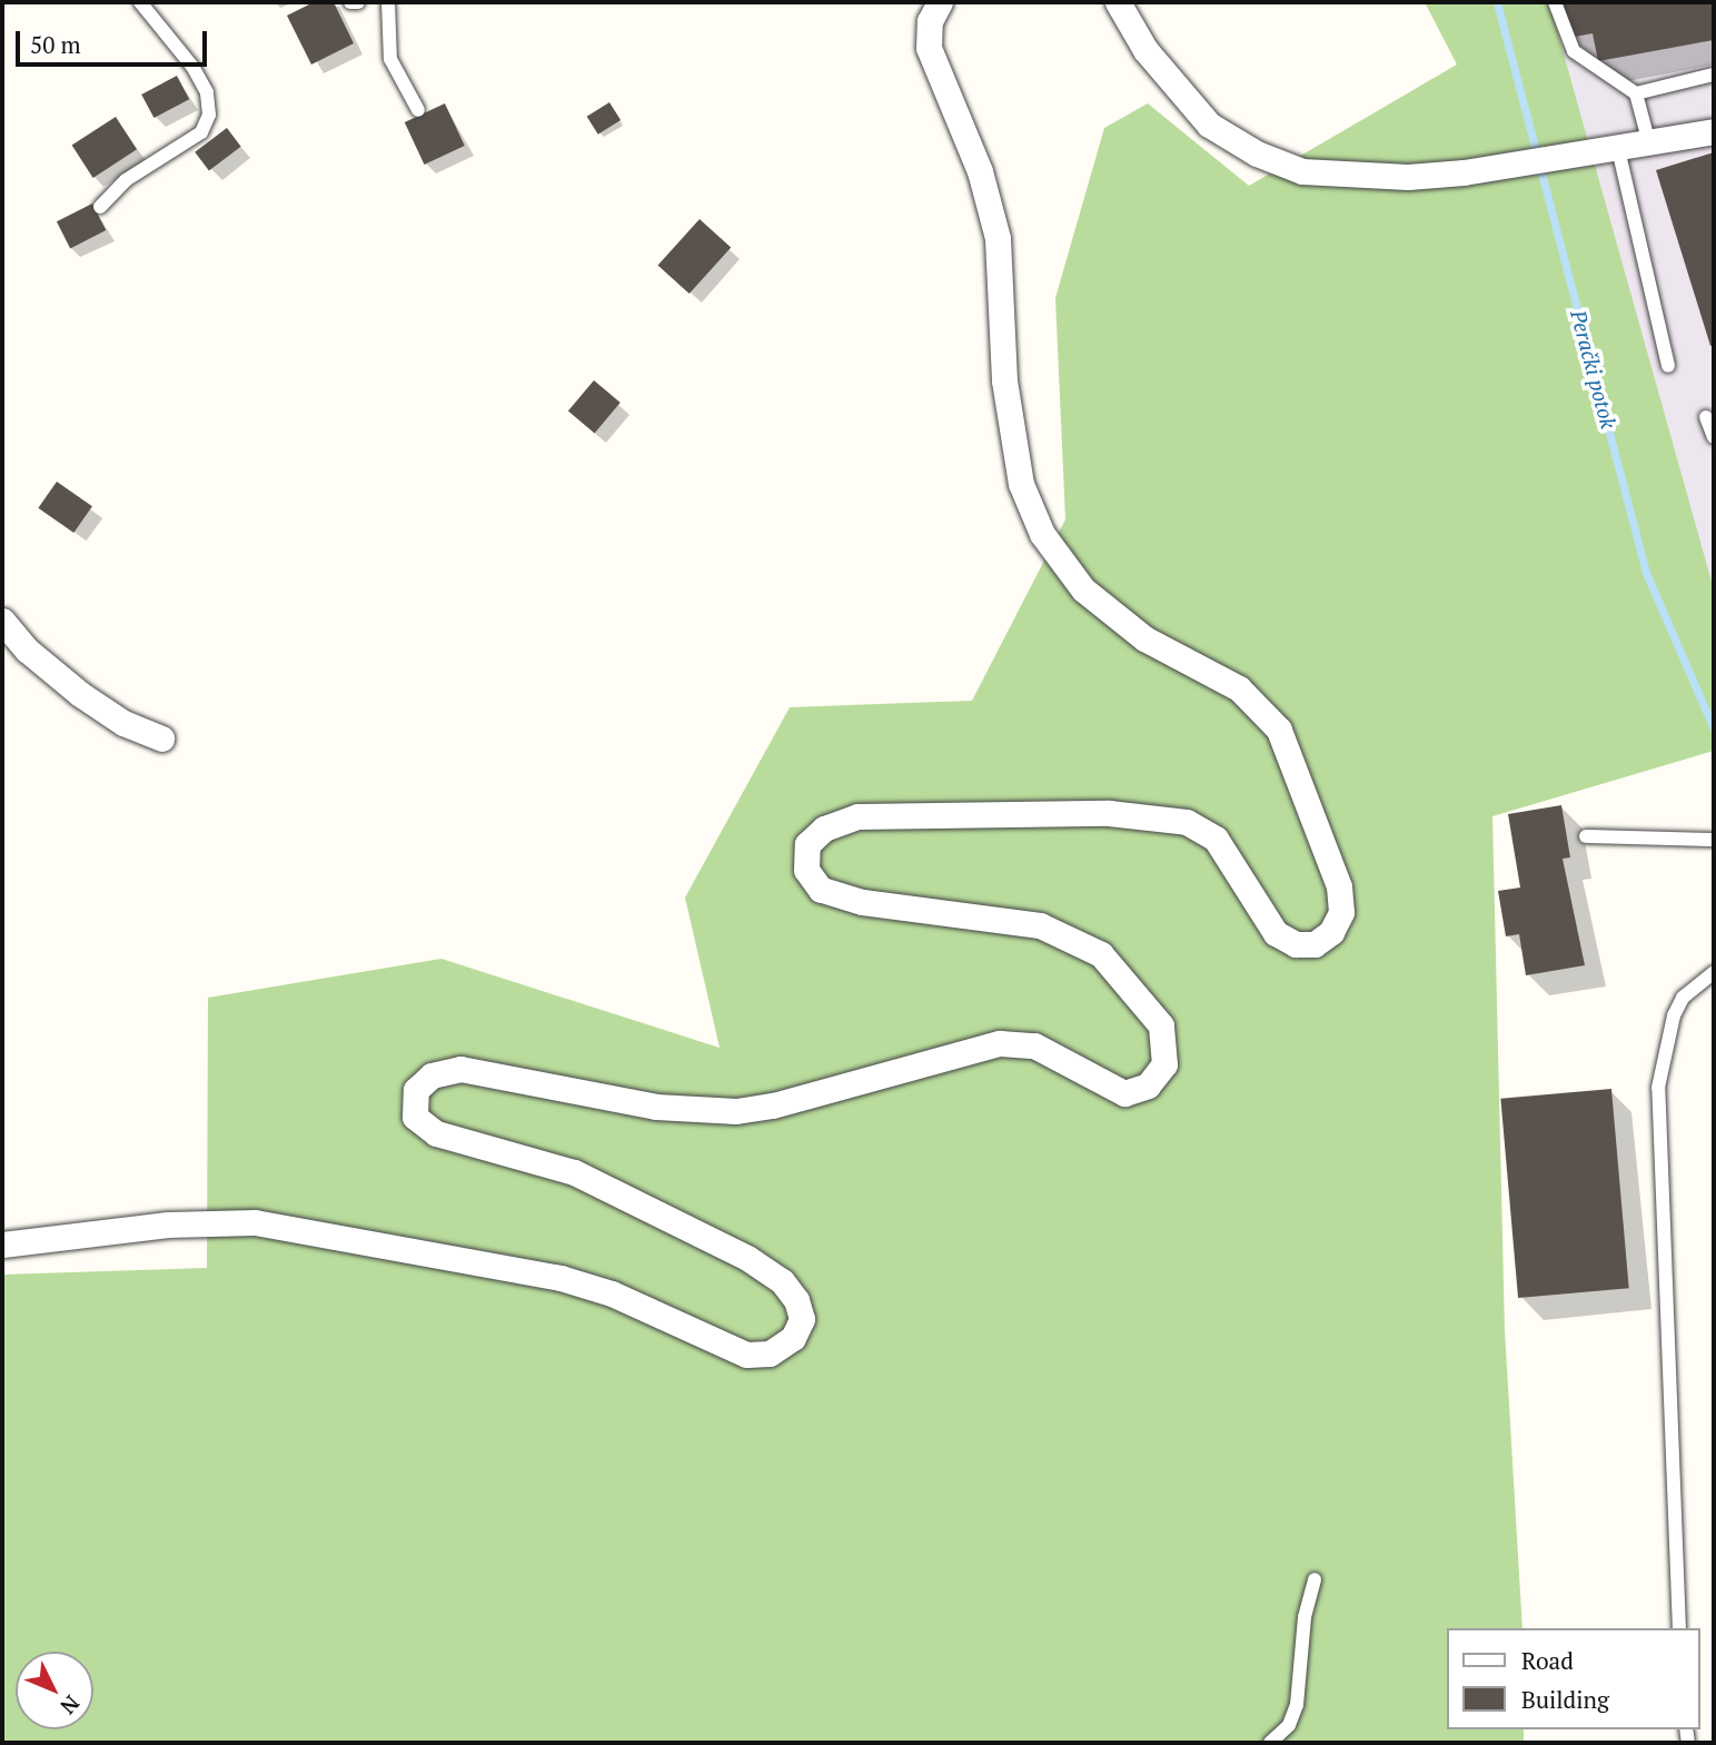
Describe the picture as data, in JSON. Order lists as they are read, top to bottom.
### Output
{
  "water": ["Perački potok"],
  "legend": ["Road", "Building"],
  "scale_bar": "50 m",
  "north": "bottom right"
}
